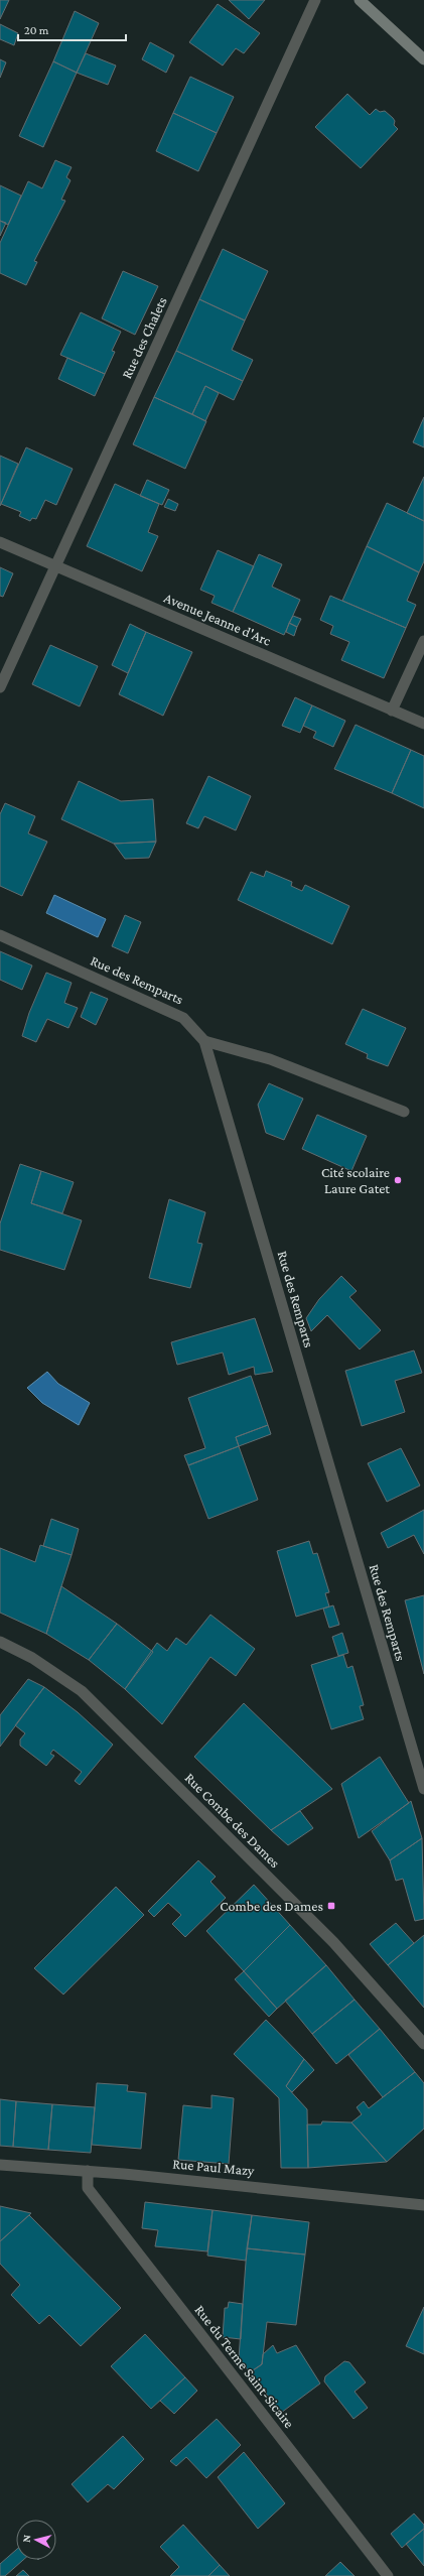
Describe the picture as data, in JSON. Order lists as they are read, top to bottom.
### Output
{
  "streets": {
    "street": [
      "Rue des Chalets",
      "Avenue Jeanne d'Arc",
      "Rue des Remparts",
      "Rue Combe des Dames",
      "Rue Paul Mazy",
      "Rue du Terme Saint-Sicaire"
    ]
  },
  "crossings": [
    ["Rue des Chalets", "Avenue Jeanne d'Arc"],
    ["Rue Paul Mazy", "Rue du Terme Saint-Sicaire"]
  ],
  "places": {
    "other": ["Cité scolaire Laure Gatet"],
    "transit": ["Combe des Dames"]
  },
  "scale_bar": "20 m",
  "north": "left"
}
